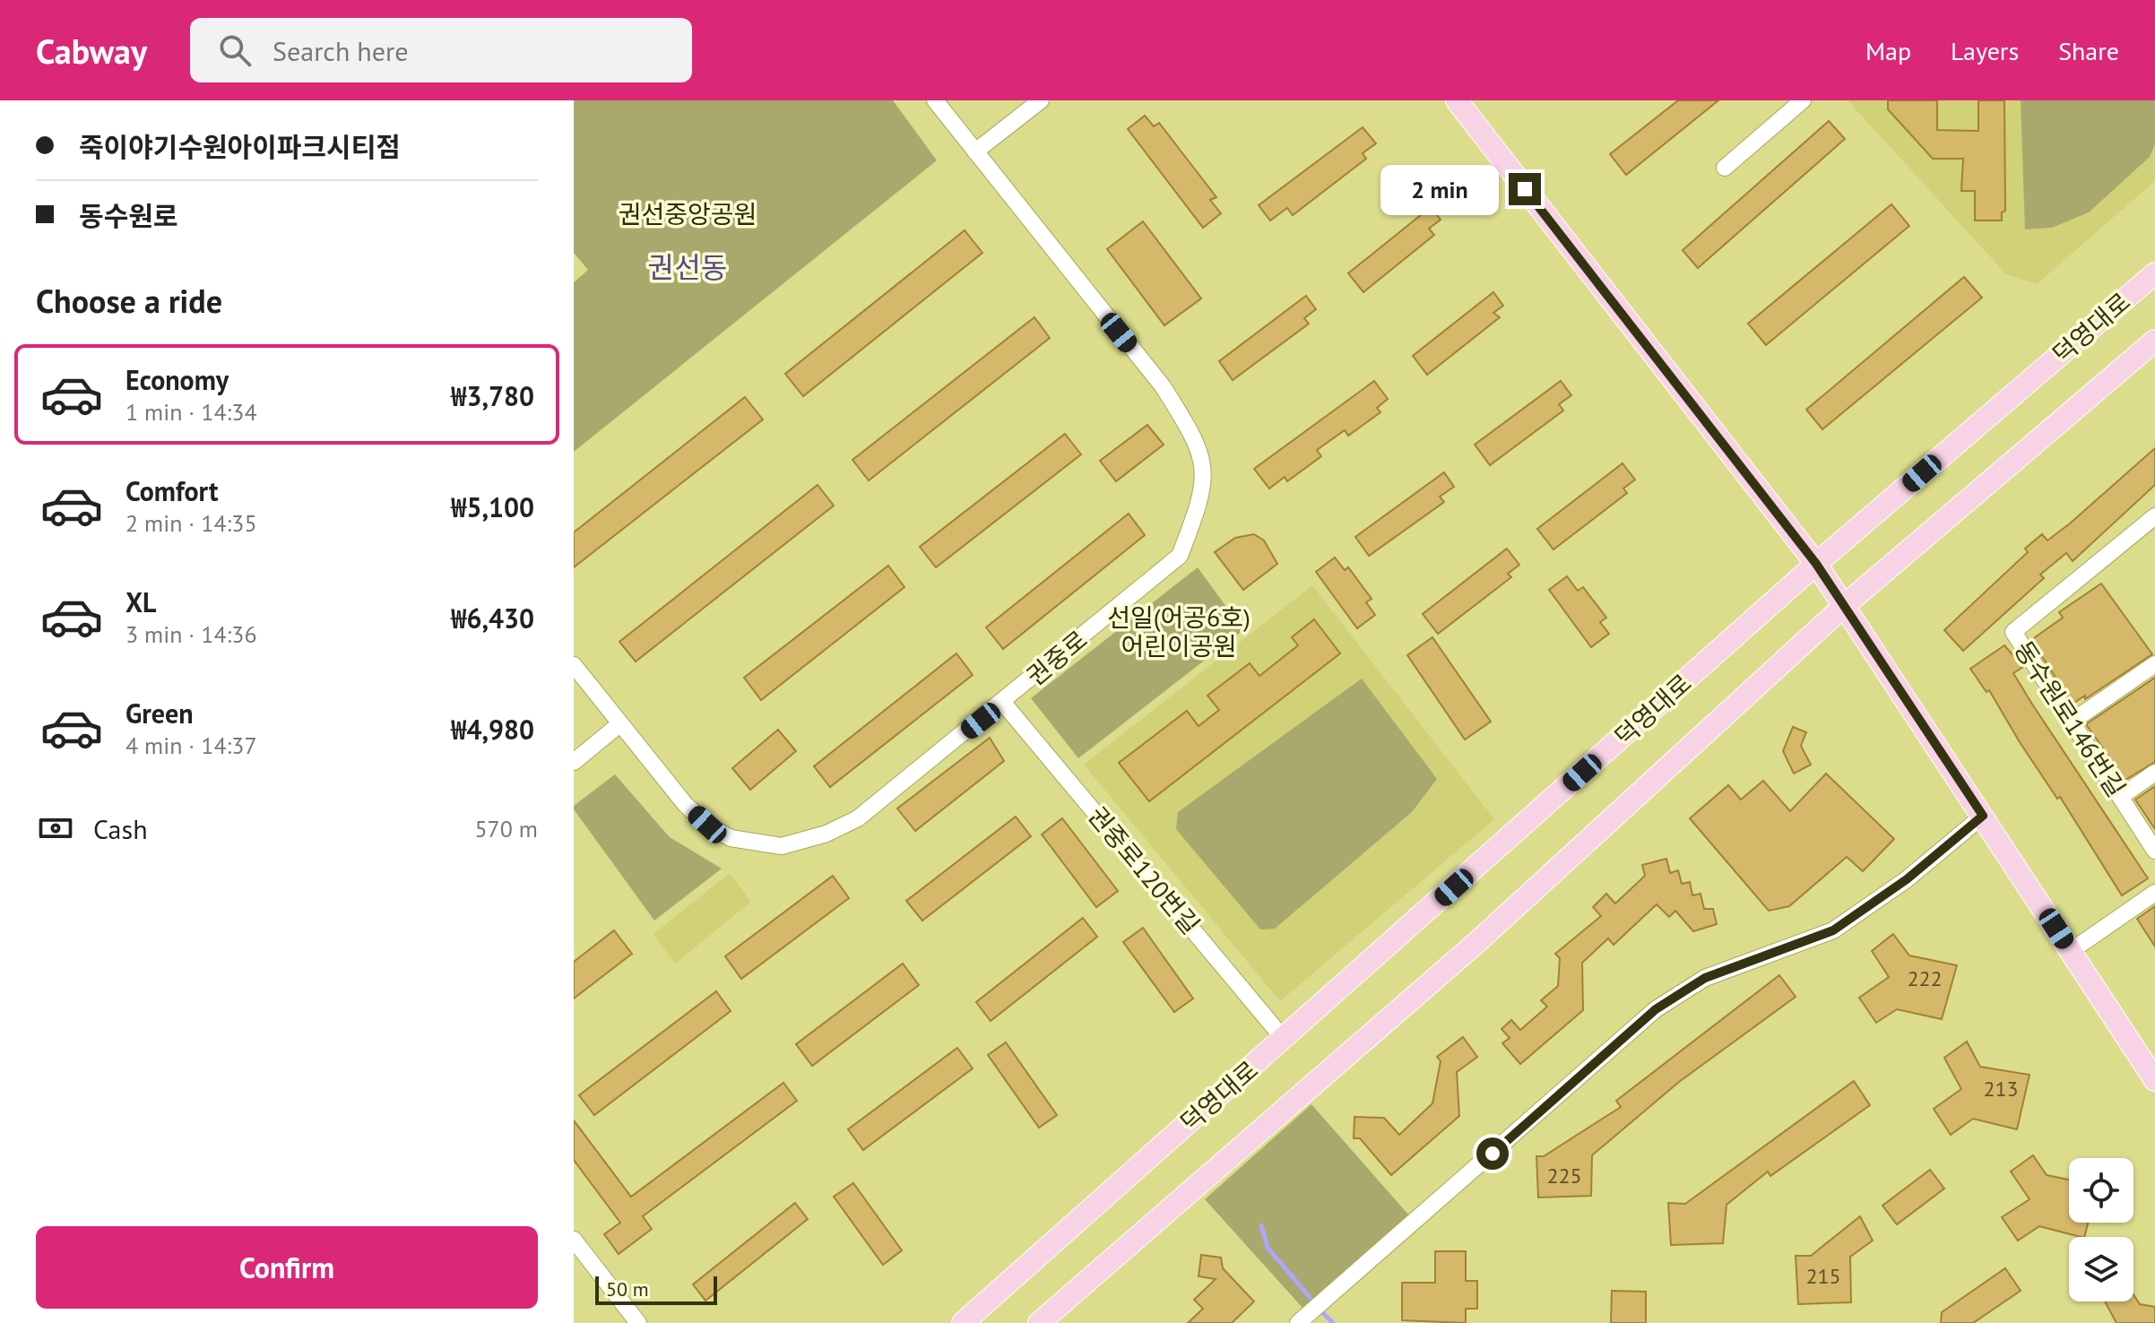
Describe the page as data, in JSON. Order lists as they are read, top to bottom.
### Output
{
  "streets": {
    "main road": ["덕영대로"],
    "street": ["권중로", "동수원로146번길", "권중로120번길"]
  },
  "crossings": [
    ["덕영대로", "권중로120번길"],
    ["권중로", "권중로120번길"]
  ],
  "districts": ["권선동"],
  "parks": ["권선중앙공원", "선일(어공6호) 어린이공원"],
  "house_numbers": [
    "222",
    "213",
    "225",
    "215"
  ],
  "scale_bar": "50 m",
  "page": {
    "header": "Cabway",
    "search": "Search here",
    "nav": ["Map", "Layers", "Share"],
    "banner": ["죽이야기수원아이파크시티점", "동수원로"],
    "bubble": "2 min",
    "heading": "Choose a ride",
    "list": [
      {
        "name": "Economy",
        "note": "1 min · 14:34",
        "value": "₩3,780"
      },
      {
        "name": "Comfort",
        "note": "2 min · 14:35",
        "value": "₩5,100"
      },
      {
        "name": "XL",
        "note": "3 min · 14:36",
        "value": "₩6,430"
      },
      {
        "name": "Green",
        "note": "4 min · 14:37",
        "value": "₩4,980"
      }
    ],
    "pay": ["Cash", "570 m"],
    "buttons": "Confirm",
    "scale": "50 m"
  }
}
